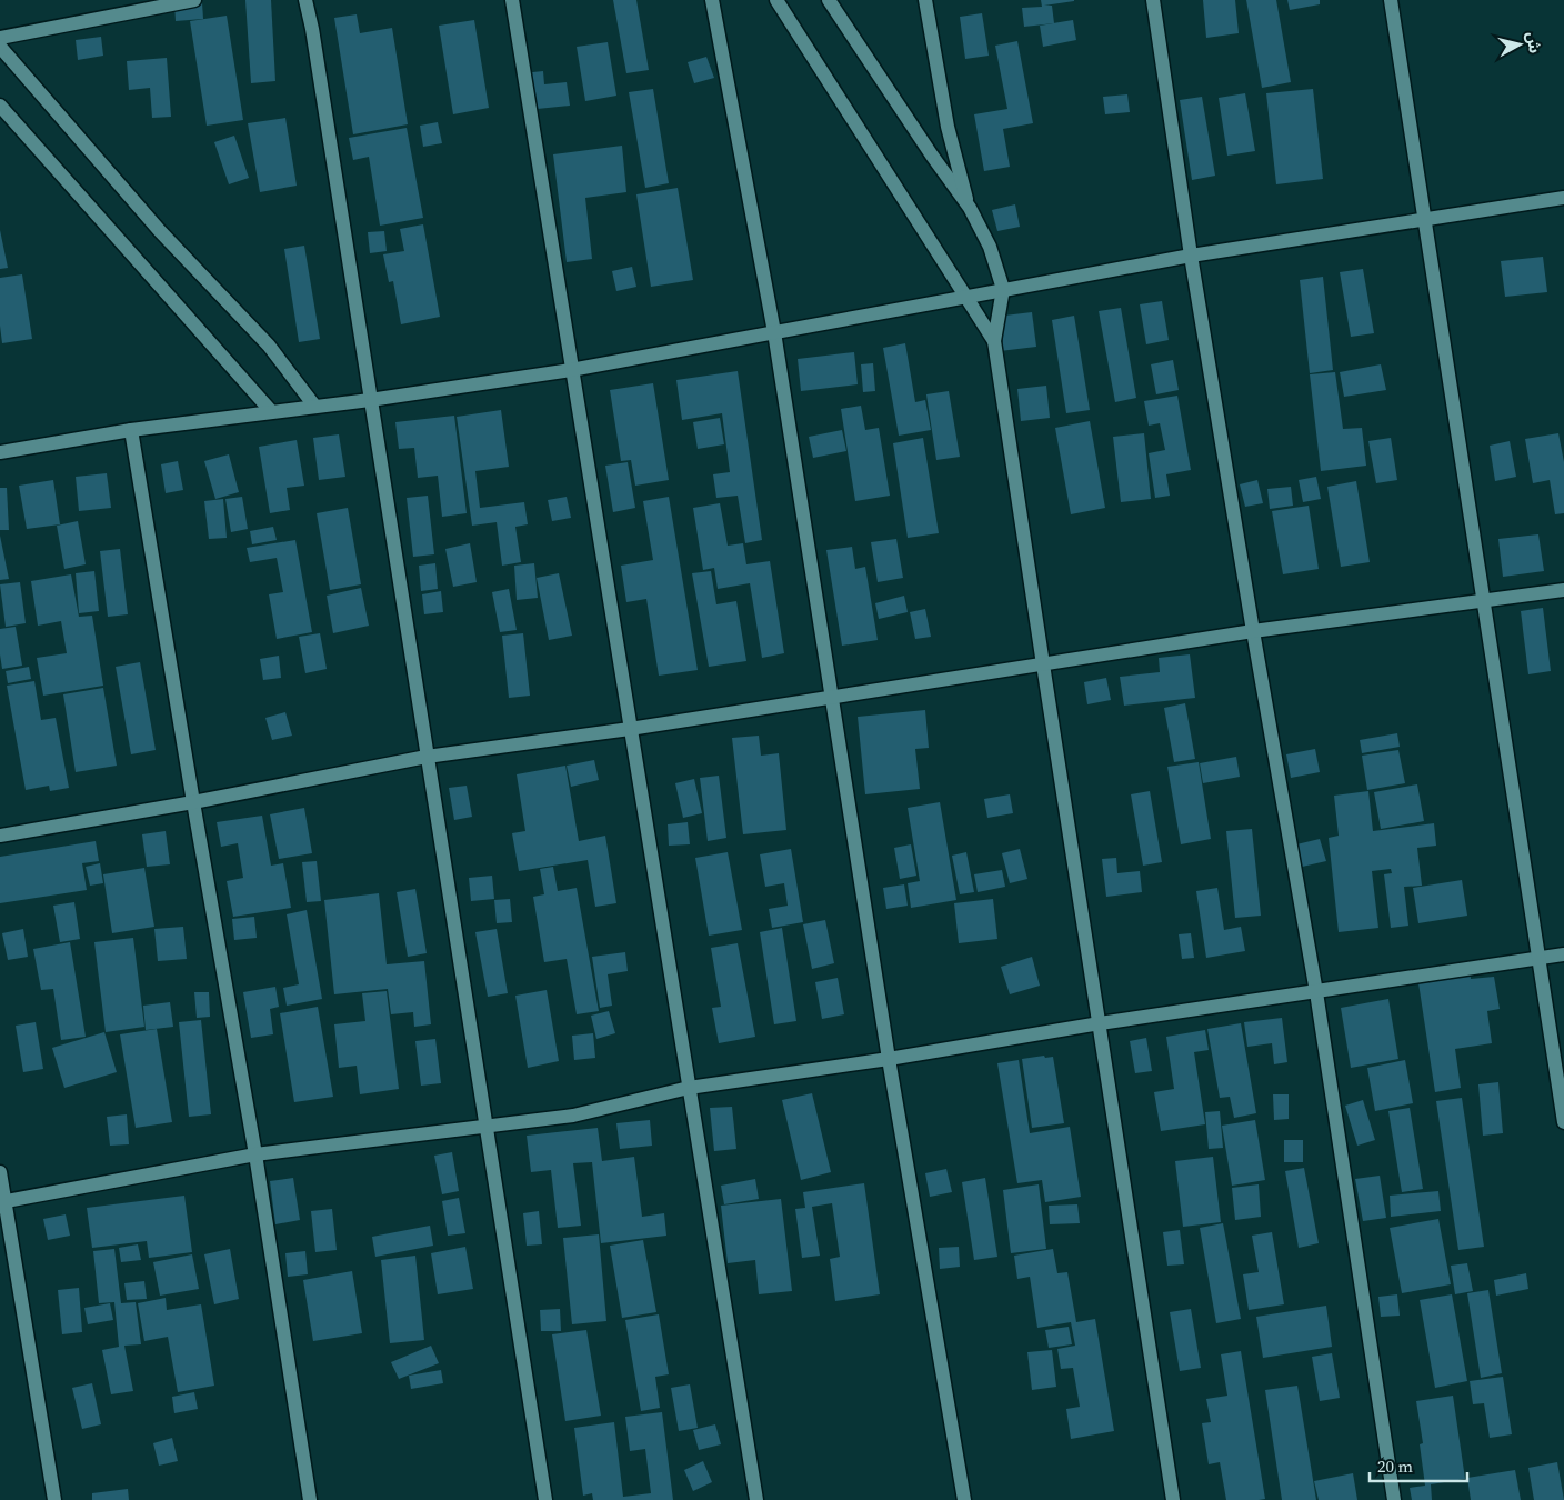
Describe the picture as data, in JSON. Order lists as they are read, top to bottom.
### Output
{
  "scale_bar": "20 m",
  "north": "right"
}
